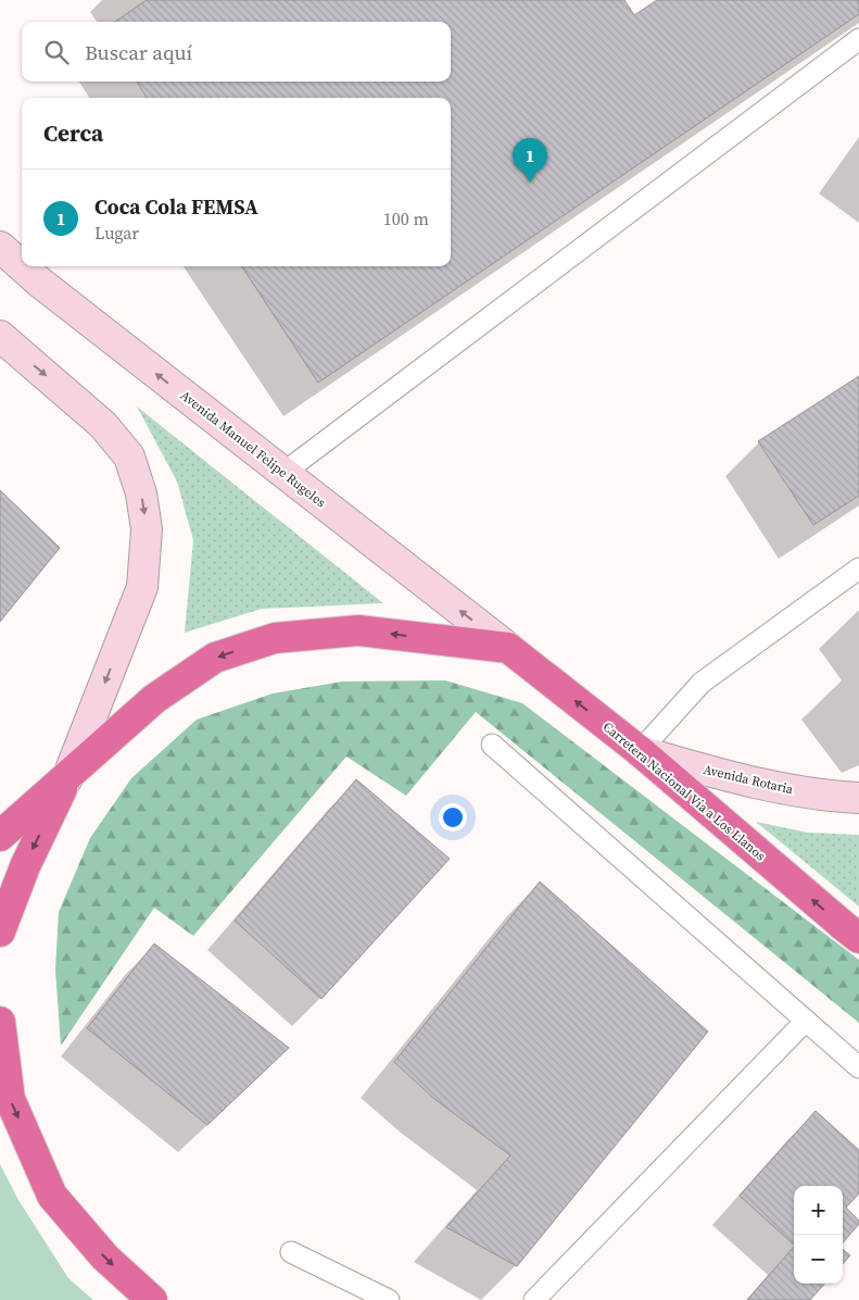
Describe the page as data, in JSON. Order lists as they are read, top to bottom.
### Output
{
  "streets": {
    "highway": ["Carretera Nacional Vía a Los Llanos"],
    "street": ["Avenida Manuel Felipe Rugeles", "Avenida Rotaria"]
  },
  "crossings": [
    ["Avenida Manuel Felipe Rugeles", "Carretera Nacional Vía a Los Llanos"],
    ["Avenida Rotaria", "Carretera Nacional Vía a Los Llanos"]
  ],
  "one_way": ["Avenida Manuel Felipe Rugeles", "Carretera Nacional Vía a Los Llanos"],
  "page": {
    "search": "Buscar aquí",
    "heading": "Cerca",
    "pins": "1",
    "list": [
      {
        "mark": "1",
        "name": "Coca Cola FEMSA",
        "note": "Lugar",
        "value": "100 m"
      }
    ],
    "map_buttons": ["+", "−"]
  }
}
